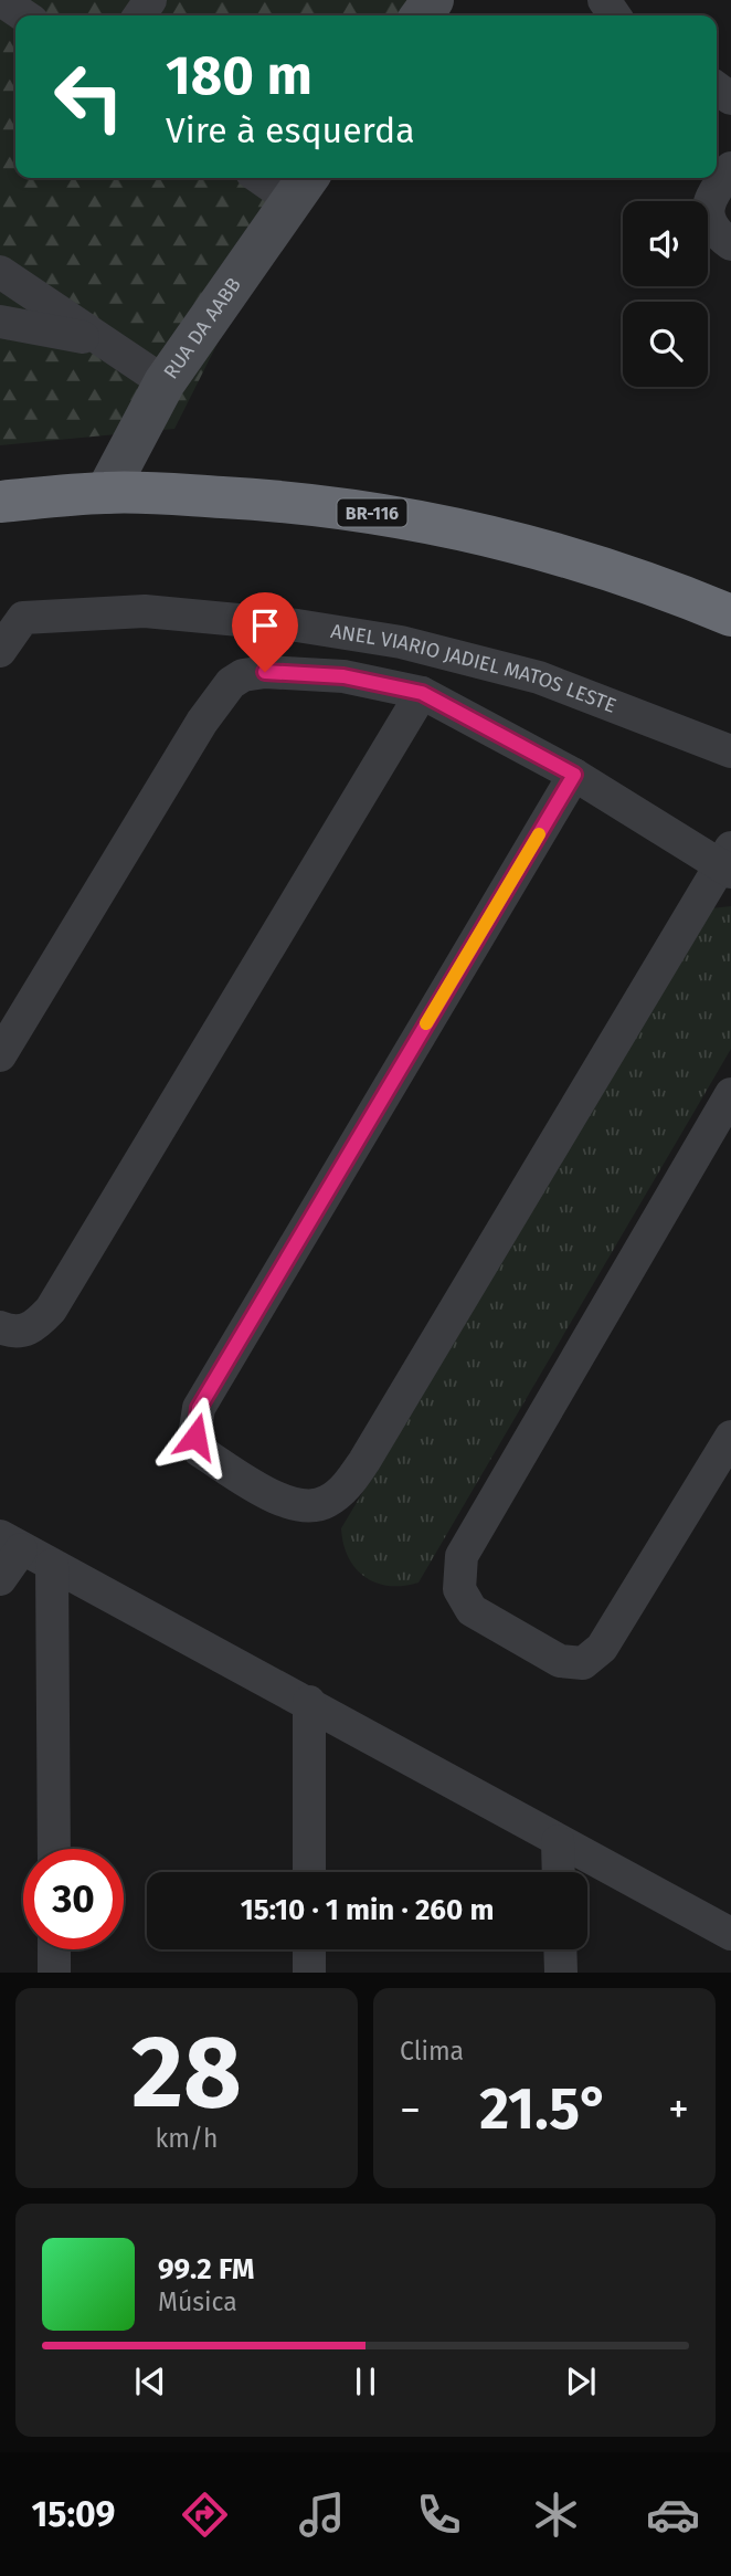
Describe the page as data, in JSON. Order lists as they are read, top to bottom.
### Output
{
  "streets": {
    "highway": ["BR-116"],
    "street": ["RUA DA AABB", "ANEL VIARIO JADIEL MATOS LESTE"]
  },
  "crossings": [
    ["RUA DA AABB", "BR-116"]
  ],
  "page": {
    "turn": ["180 m", "Vire à esquerda"],
    "limit": "30",
    "trip": "15:10 · 1 min · 260 m",
    "tile": [
      ["28", "km/h"],
      "Clima"
    ],
    "heat": ["−", "21.5°", "+"],
    "song": ["99.2 FM", "Música"],
    "tabs": "15:09"
  }
}
